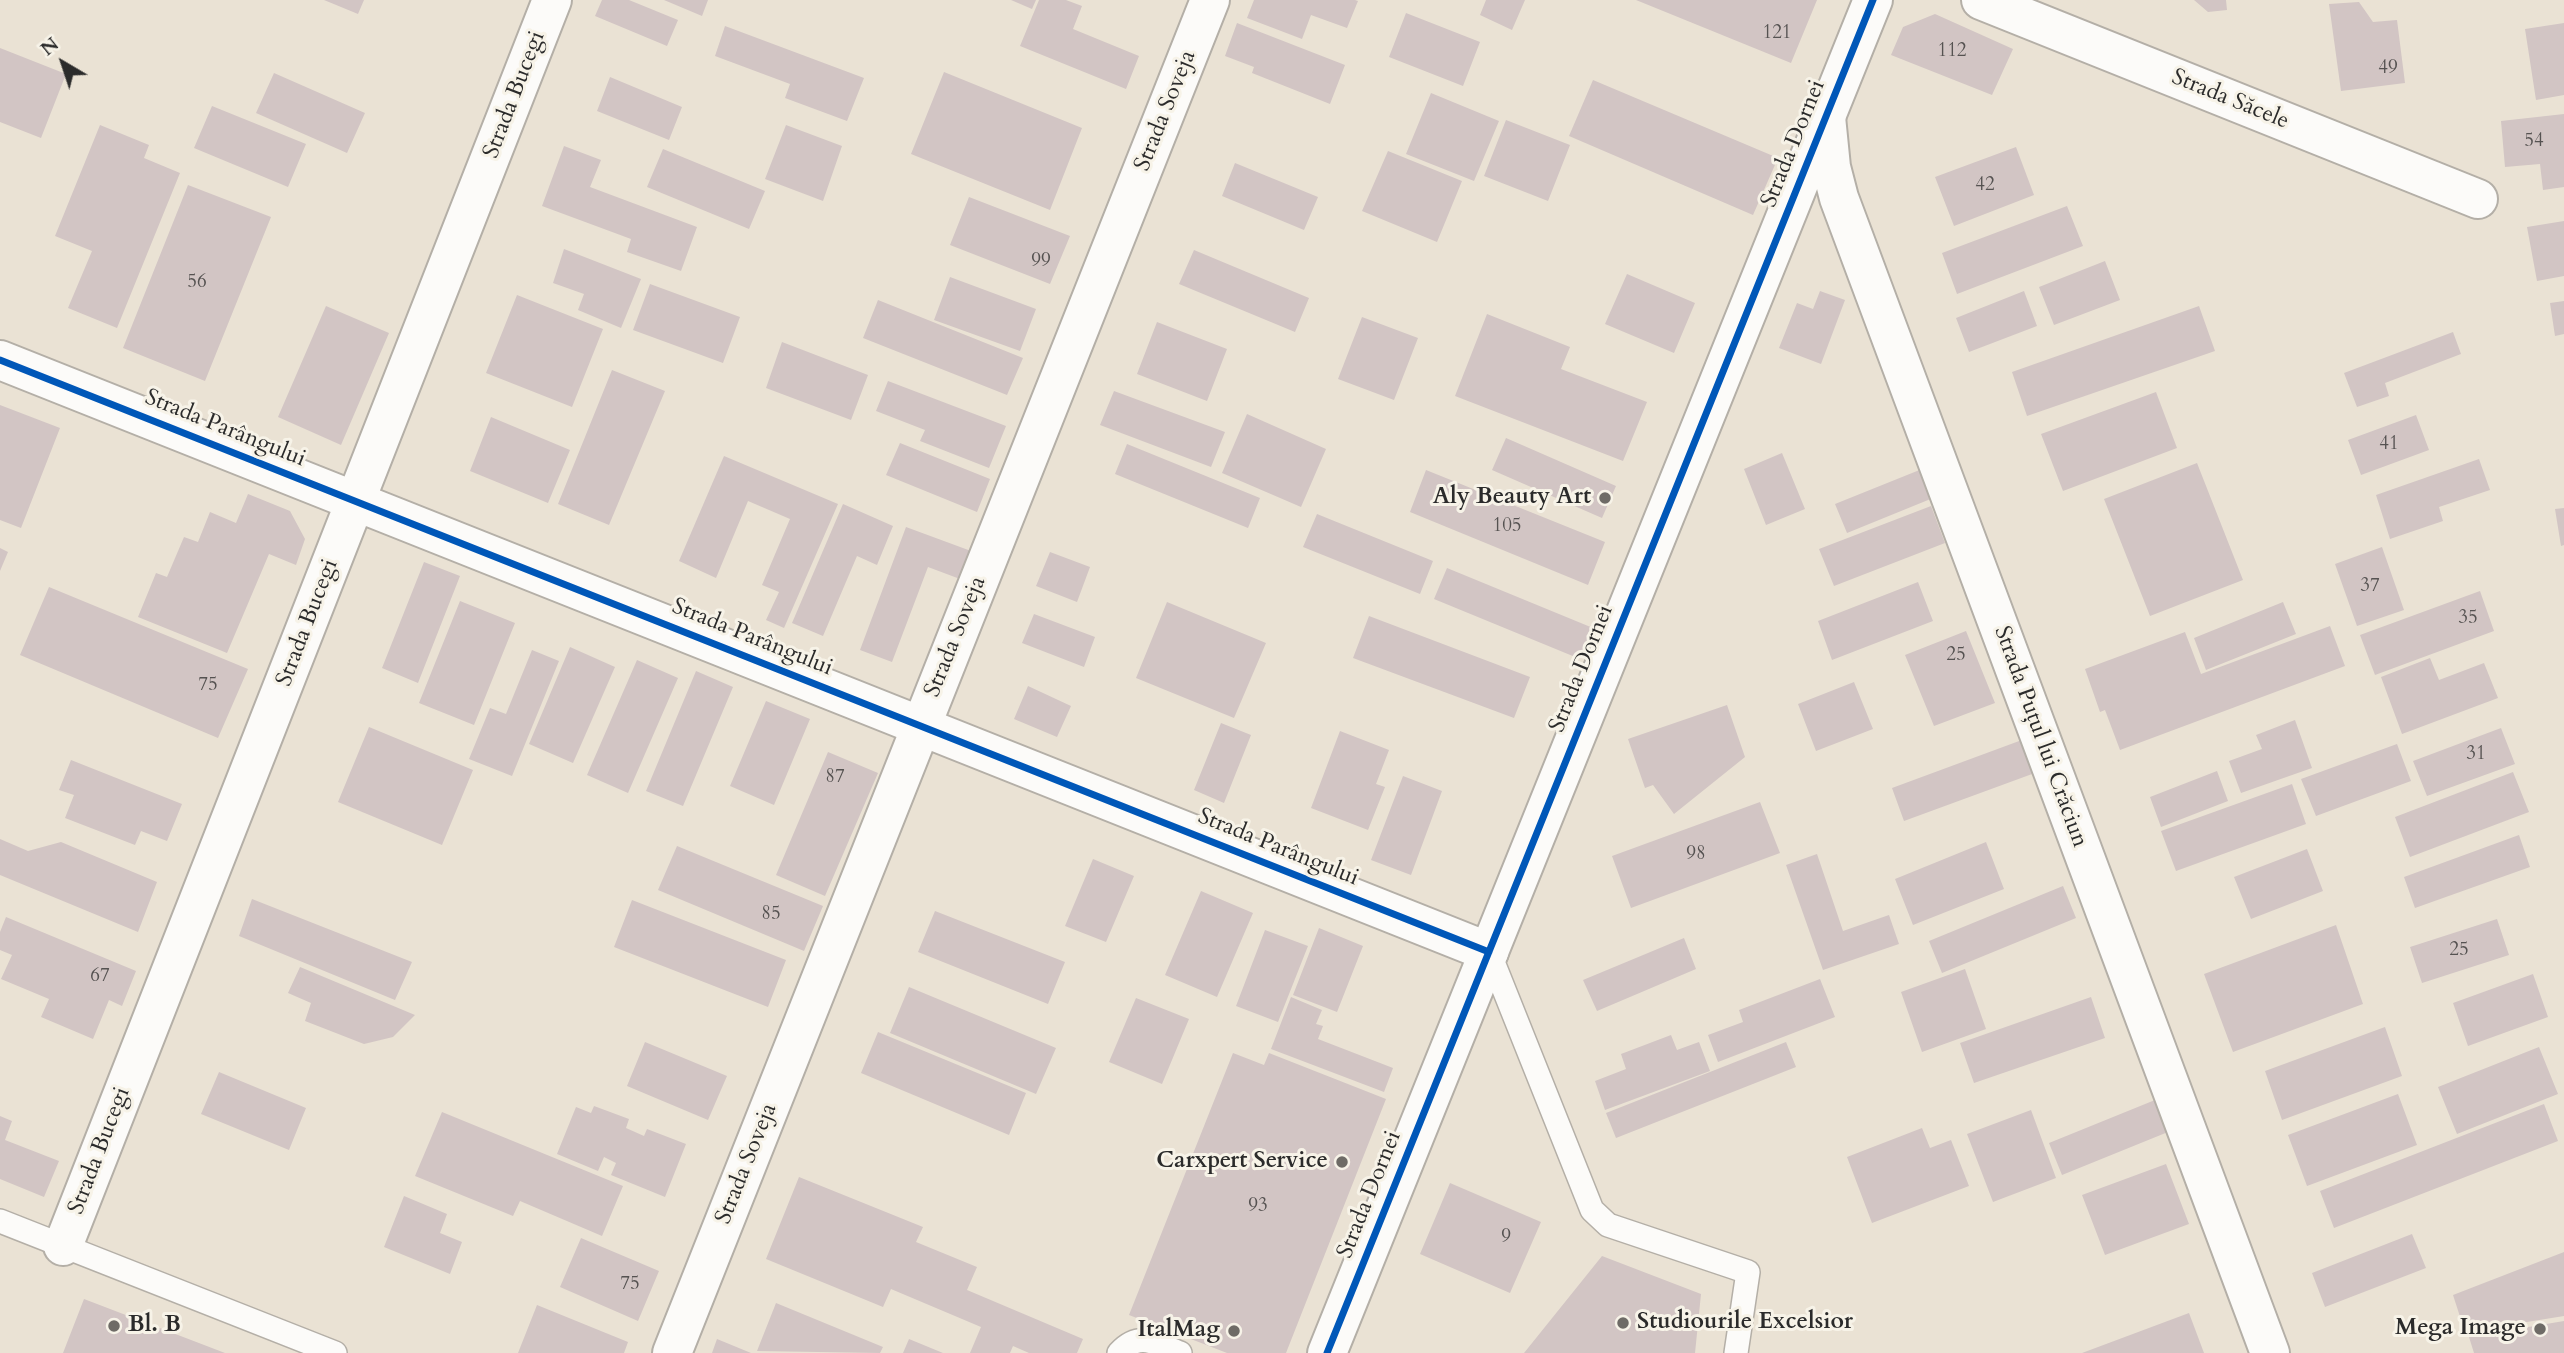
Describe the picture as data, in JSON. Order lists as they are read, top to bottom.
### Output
{
  "streets": {
    "street": [
      "Strada Bucegi",
      "Strada Săcele",
      "Strada Soveja",
      "Strada Dornei",
      "Strada Parângului",
      "Strada Puțul lui Crăciun"
    ]
  },
  "crossings": [
    ["Strada Bucegi", "Strada Parângului"],
    ["Strada Soveja", "Strada Parângului"],
    ["Strada Dornei", "Strada Parângului"],
    ["Strada Dornei", "Strada Puțul lui Crăciun"]
  ],
  "places": [
    "Aly Beauty Art",
    "Carxpert Service",
    "Studiourile Excelsior",
    "Bl. B",
    "Mega Image",
    "ItalMag"
  ],
  "house_numbers": [
    "121",
    "112",
    "49",
    "54",
    "42",
    "99",
    "56",
    "41",
    "105",
    "37",
    "35",
    "25",
    "75",
    "31",
    "87",
    "98",
    "85",
    "25",
    "67",
    "93",
    "9",
    "75"
  ],
  "north": "top left"
}
